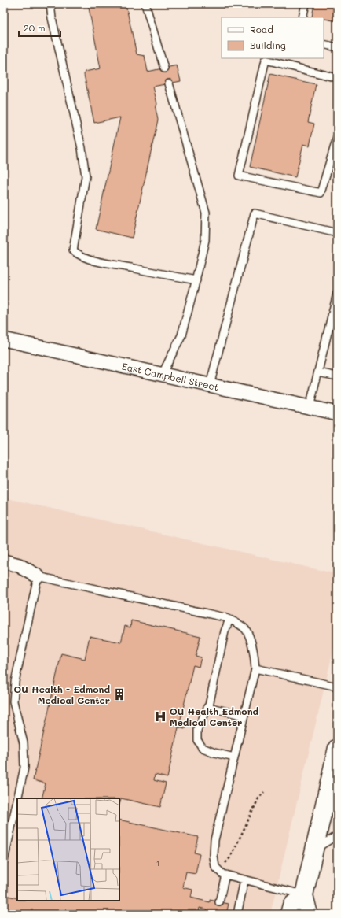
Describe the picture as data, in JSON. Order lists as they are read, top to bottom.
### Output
{
  "streets": {
    "street": ["East Campbell Street"]
  },
  "places": {
    "building": ["OU Health - Edmond Medical Center"],
    "hospital": ["OU Health Edmond Medical Center"]
  },
  "house_numbers": ["1"],
  "legend": ["Road", "Building"],
  "scale_bar": "20 m"
}
